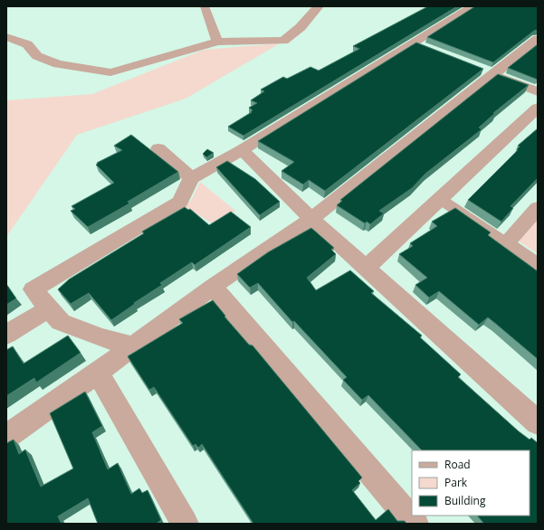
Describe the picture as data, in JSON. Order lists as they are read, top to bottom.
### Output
{
  "legend": ["Road", "Park", "Building"]
}
